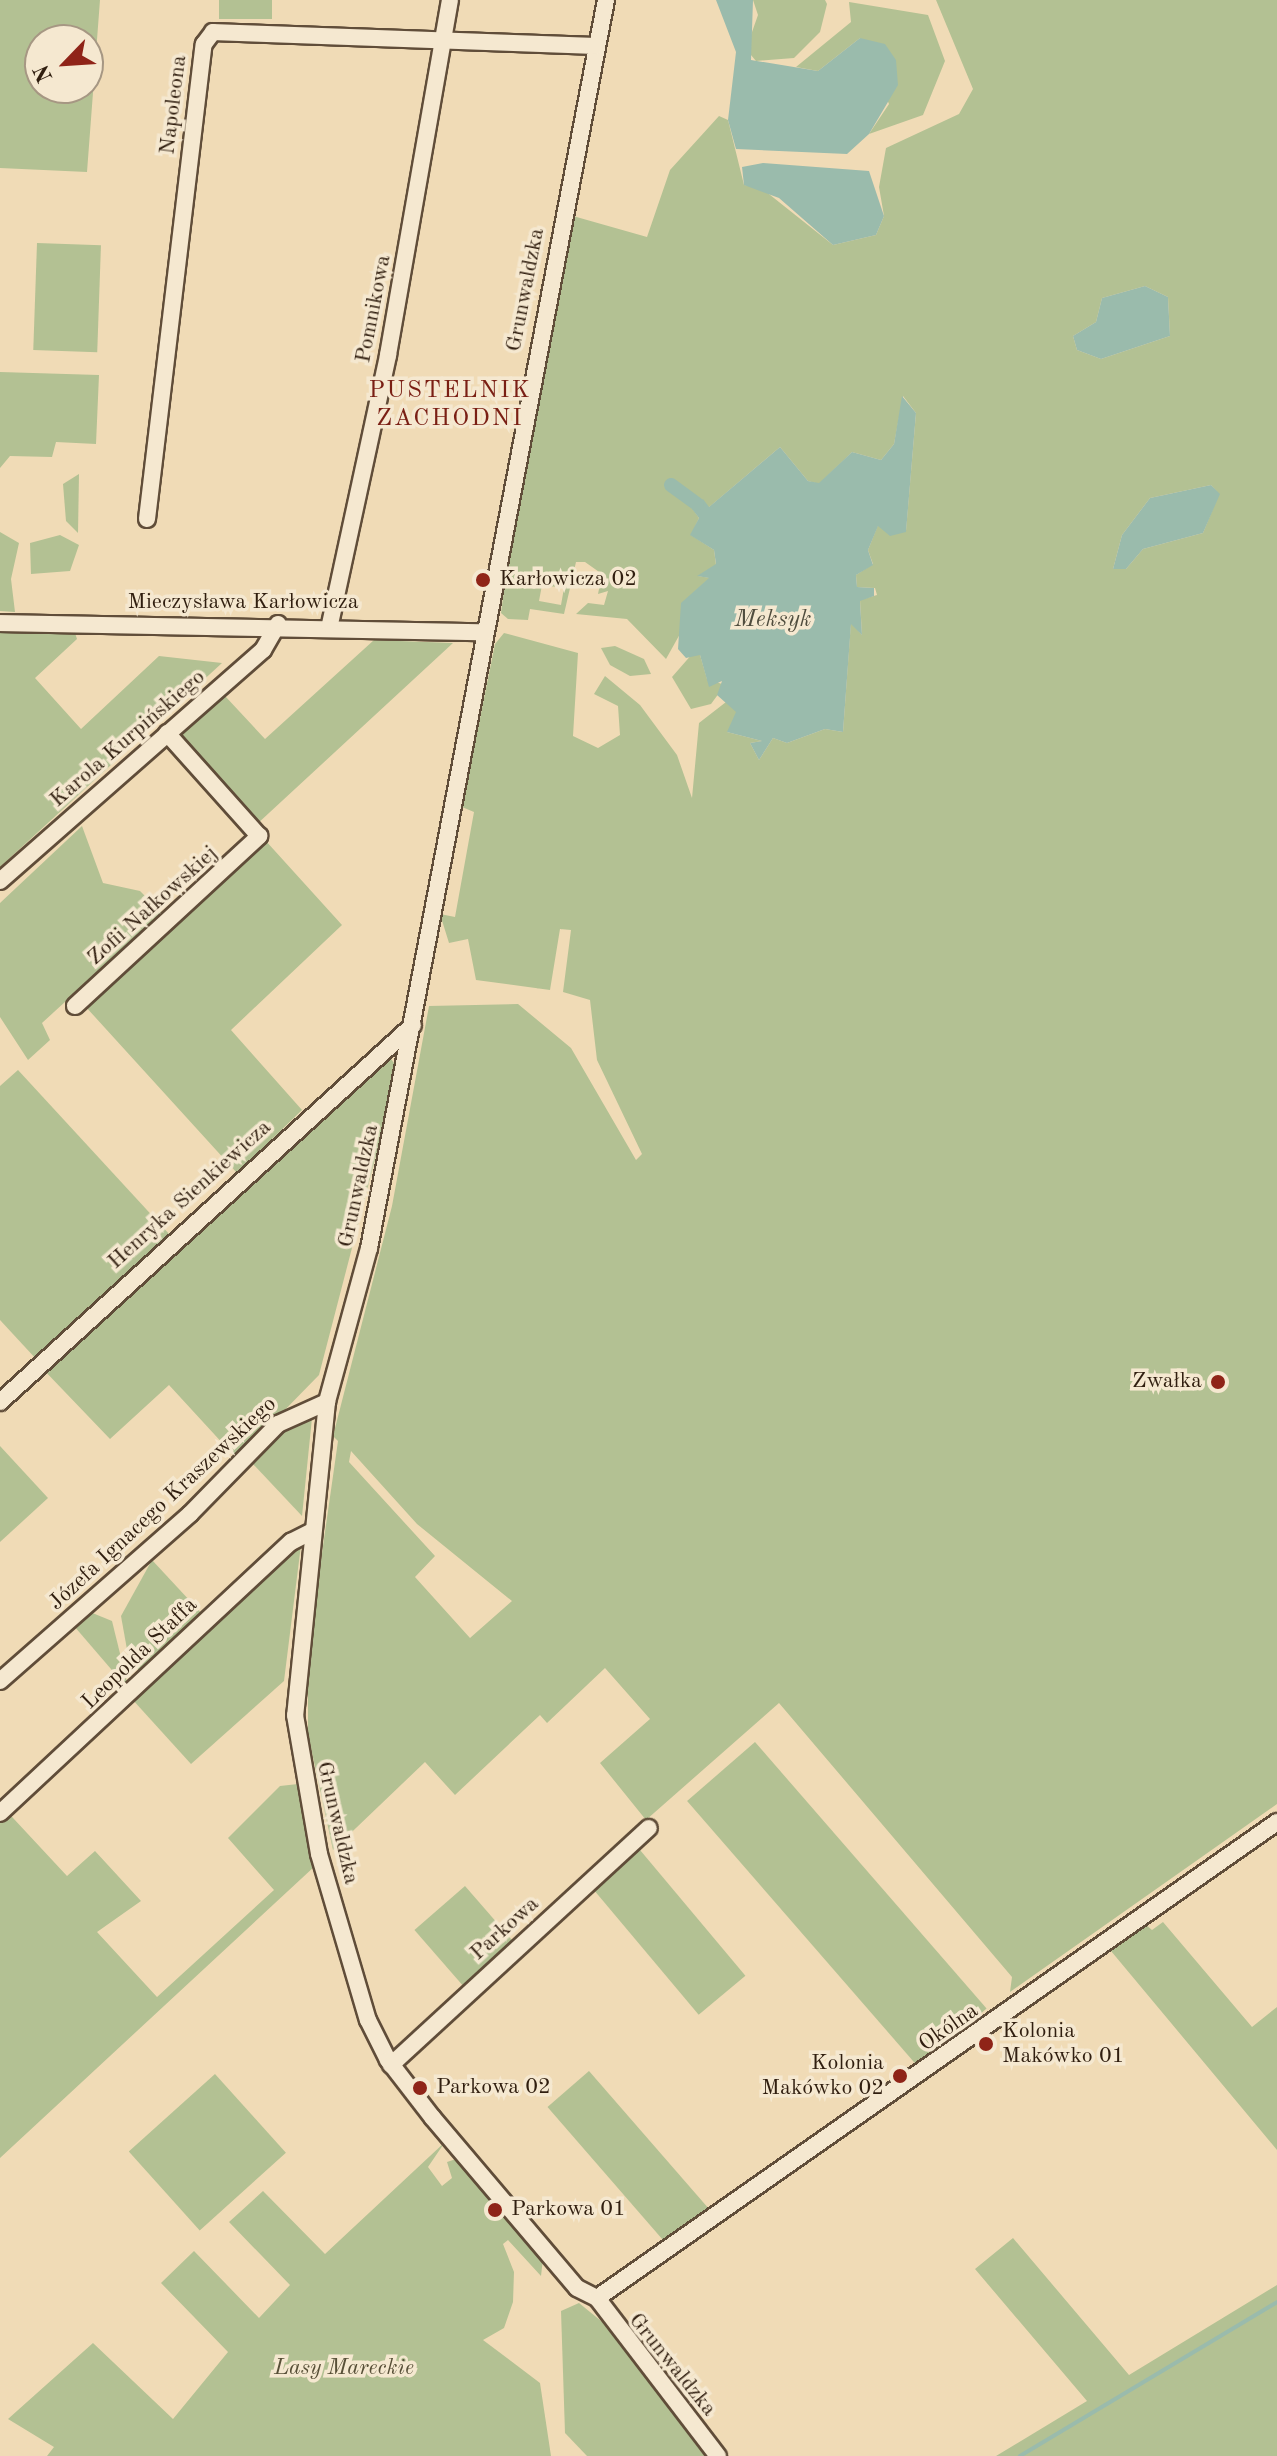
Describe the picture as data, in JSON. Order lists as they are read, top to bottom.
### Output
{
  "streets": {
    "street": [
      "Napoleona",
      "Grunwaldzka",
      "Pomnikowa",
      "Mieczysława Karłowicza",
      "Karola Kurpińskiego",
      "Zofii Nałkowskiej",
      "Henryka Sienkiewicza",
      "Józefa Ignacego Kraszewskiego",
      "Leopolda Staffa",
      "Parkowa",
      "Okólna"
    ]
  },
  "crossings": [
    ["Napoleona", "Grunwaldzka"],
    ["Napoleona", "Pomnikowa"],
    ["Grunwaldzka", "Mieczysława Karłowicza"],
    ["Grunwaldzka", "Henryka Sienkiewicza"],
    ["Grunwaldzka", "Józefa Ignacego Kraszewskiego"],
    ["Grunwaldzka", "Leopolda Staffa"],
    ["Grunwaldzka", "Parkowa"],
    ["Grunwaldzka", "Okólna"],
    ["Pomnikowa", "Mieczysława Karłowicza"],
    ["Mieczysława Karłowicza", "Karola Kurpińskiego"],
    ["Karola Kurpińskiego", "Zofii Nałkowskiej"]
  ],
  "districts": ["PUSTELNIK ZACHODNI"],
  "water": ["Meksyk"],
  "parks": ["Lasy Mareckie"],
  "places": [
    "Karłowicza 02",
    "Zwałka",
    "Kolonia Makówko 01",
    "Kolonia Makówko 02",
    "Parkowa 02",
    "Parkowa 01"
  ],
  "north": "bottom left"
}
